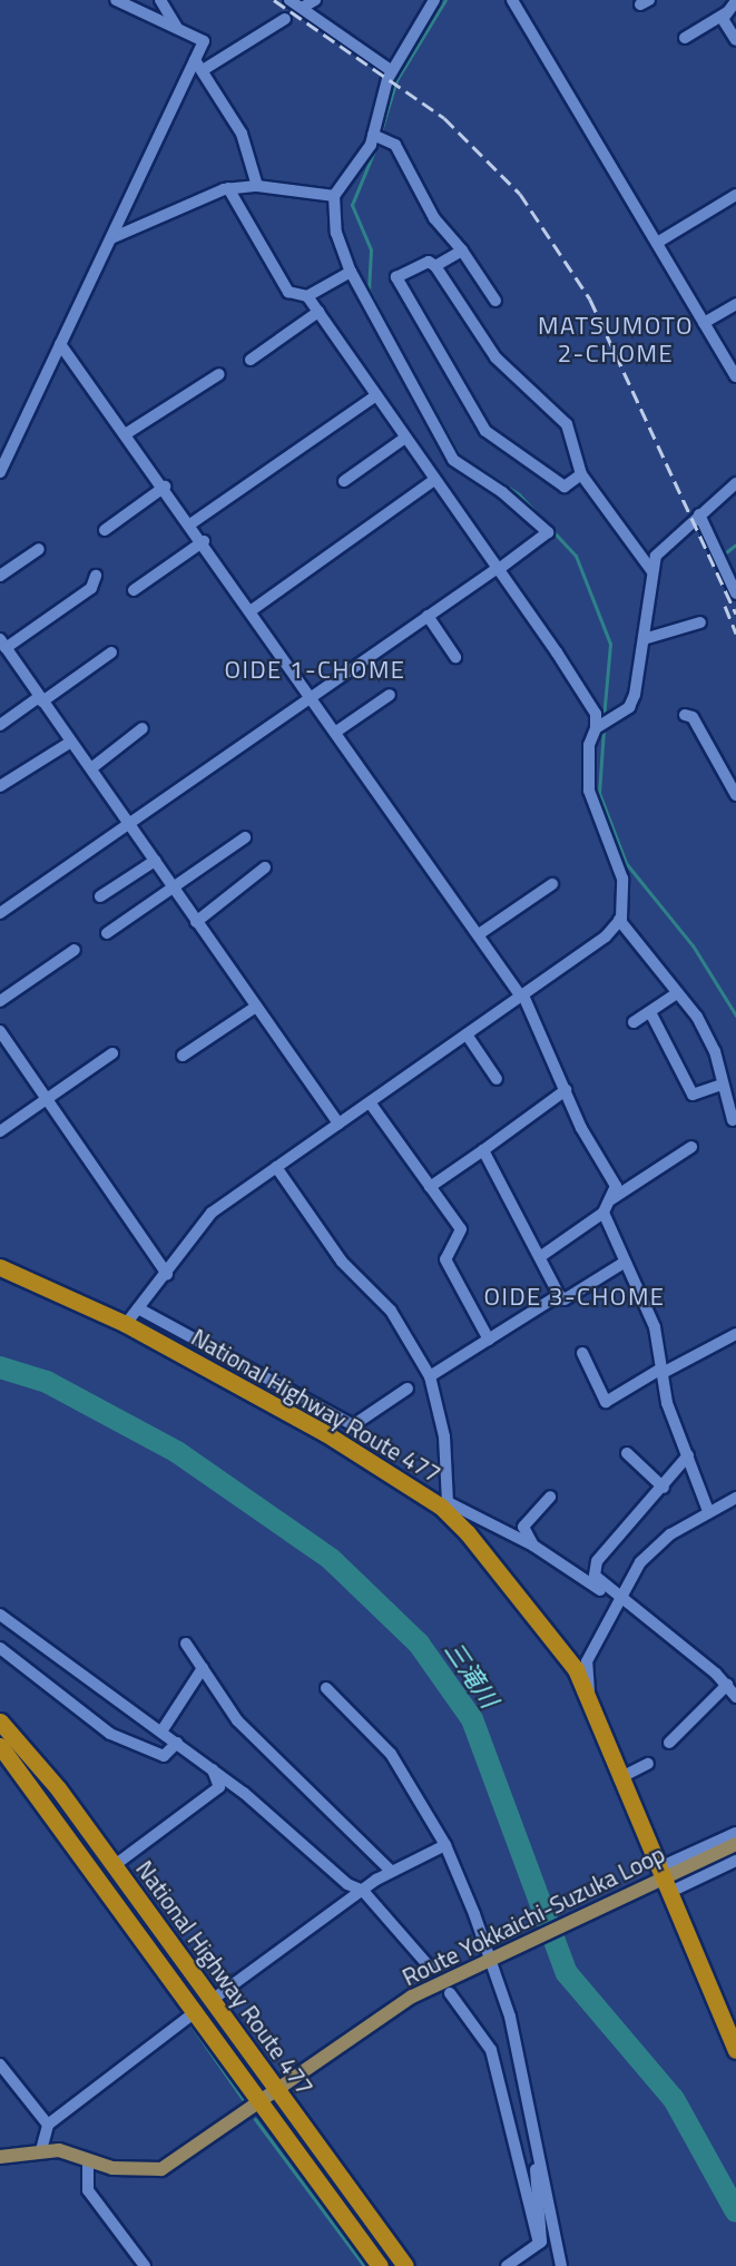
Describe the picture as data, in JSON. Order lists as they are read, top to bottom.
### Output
{
  "streets": {
    "highway": ["National Highway Route 477"],
    "main road": ["Route Yokkaichi-Suzuka Loop"]
  },
  "crossings": [
    ["National Highway Route 477", "Route Yokkaichi-Suzuka Loop"]
  ],
  "districts": ["MATSUMOTO 2-CHOME", "OIDE 1-CHOME", "OIDE 3-CHOME"],
  "water": ["三滝川"]
}
